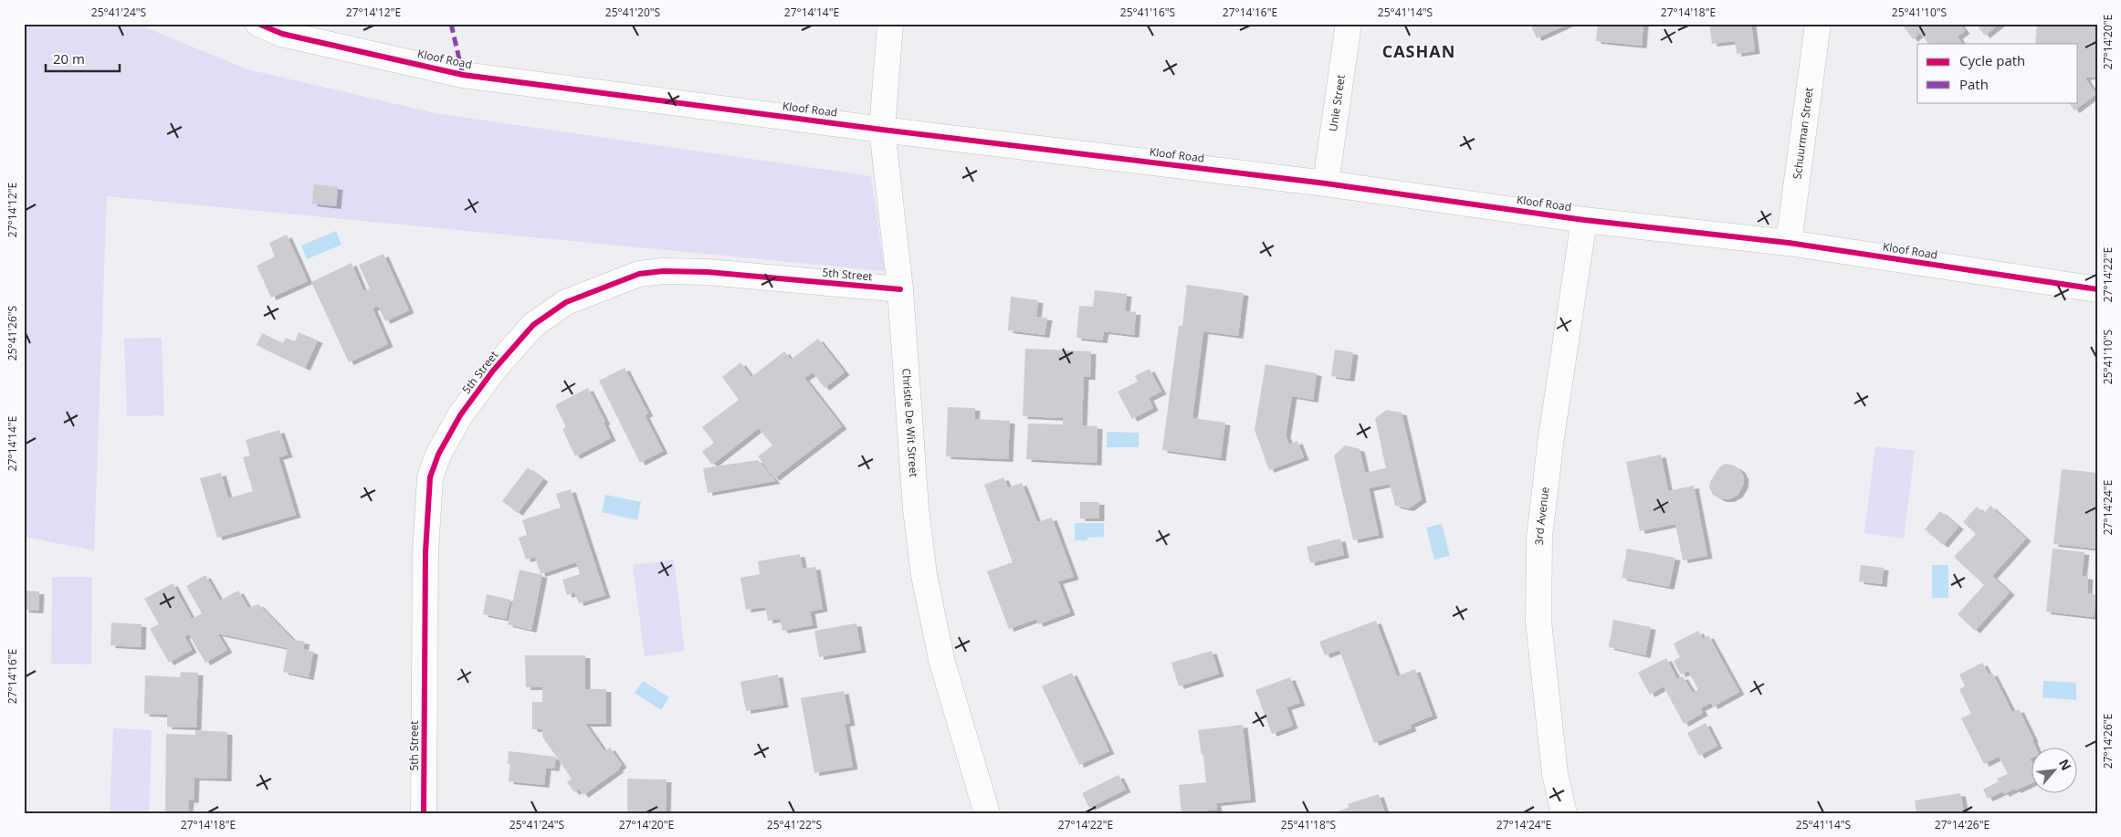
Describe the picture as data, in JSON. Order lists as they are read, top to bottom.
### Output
{
  "streets": {
    "street": [
      "Kloof Road",
      "Unie Street",
      "Schuurman Street",
      "5th Street",
      "Christie De Wit Street",
      "3rd Avenue"
    ]
  },
  "crossings": [
    ["Kloof Road", "Unie Street"],
    ["Kloof Road", "Schuurman Street"],
    ["Kloof Road", "Christie De Wit Street"],
    ["Kloof Road", "3rd Avenue"],
    ["5th Street", "Christie De Wit Street"]
  ],
  "districts": ["CASHAN"],
  "legend": ["Cycle path", "Path"],
  "scale_bar": "20 m",
  "north": "top right",
  "coordinates": [
    "25°41'24\"S",
    "27°14'12\"E",
    "25°41'20\"S",
    "27°14'14\"E",
    "25°41'16\"S",
    "27°14'16\"E",
    "25°41'14\"S",
    "27°14'18\"E",
    "25°41'10\"S",
    "27°14'20\"E",
    "27°14'22\"E",
    "25°41'26\"S",
    "27°14'24\"E",
    "27°14'26\"E",
    "25°41'22\"S",
    "25°41'18\"S"
  ]
}
